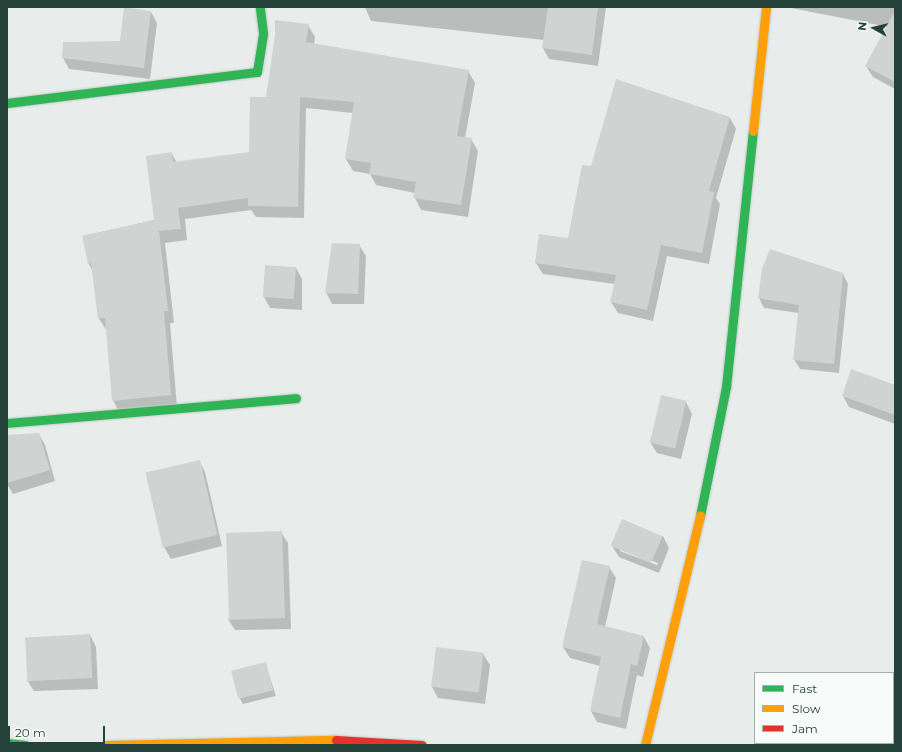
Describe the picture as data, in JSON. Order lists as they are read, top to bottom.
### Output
{
  "legend": ["Fast", "Slow", "Jam"],
  "scale_bar": "20 m",
  "north": "left"
}
